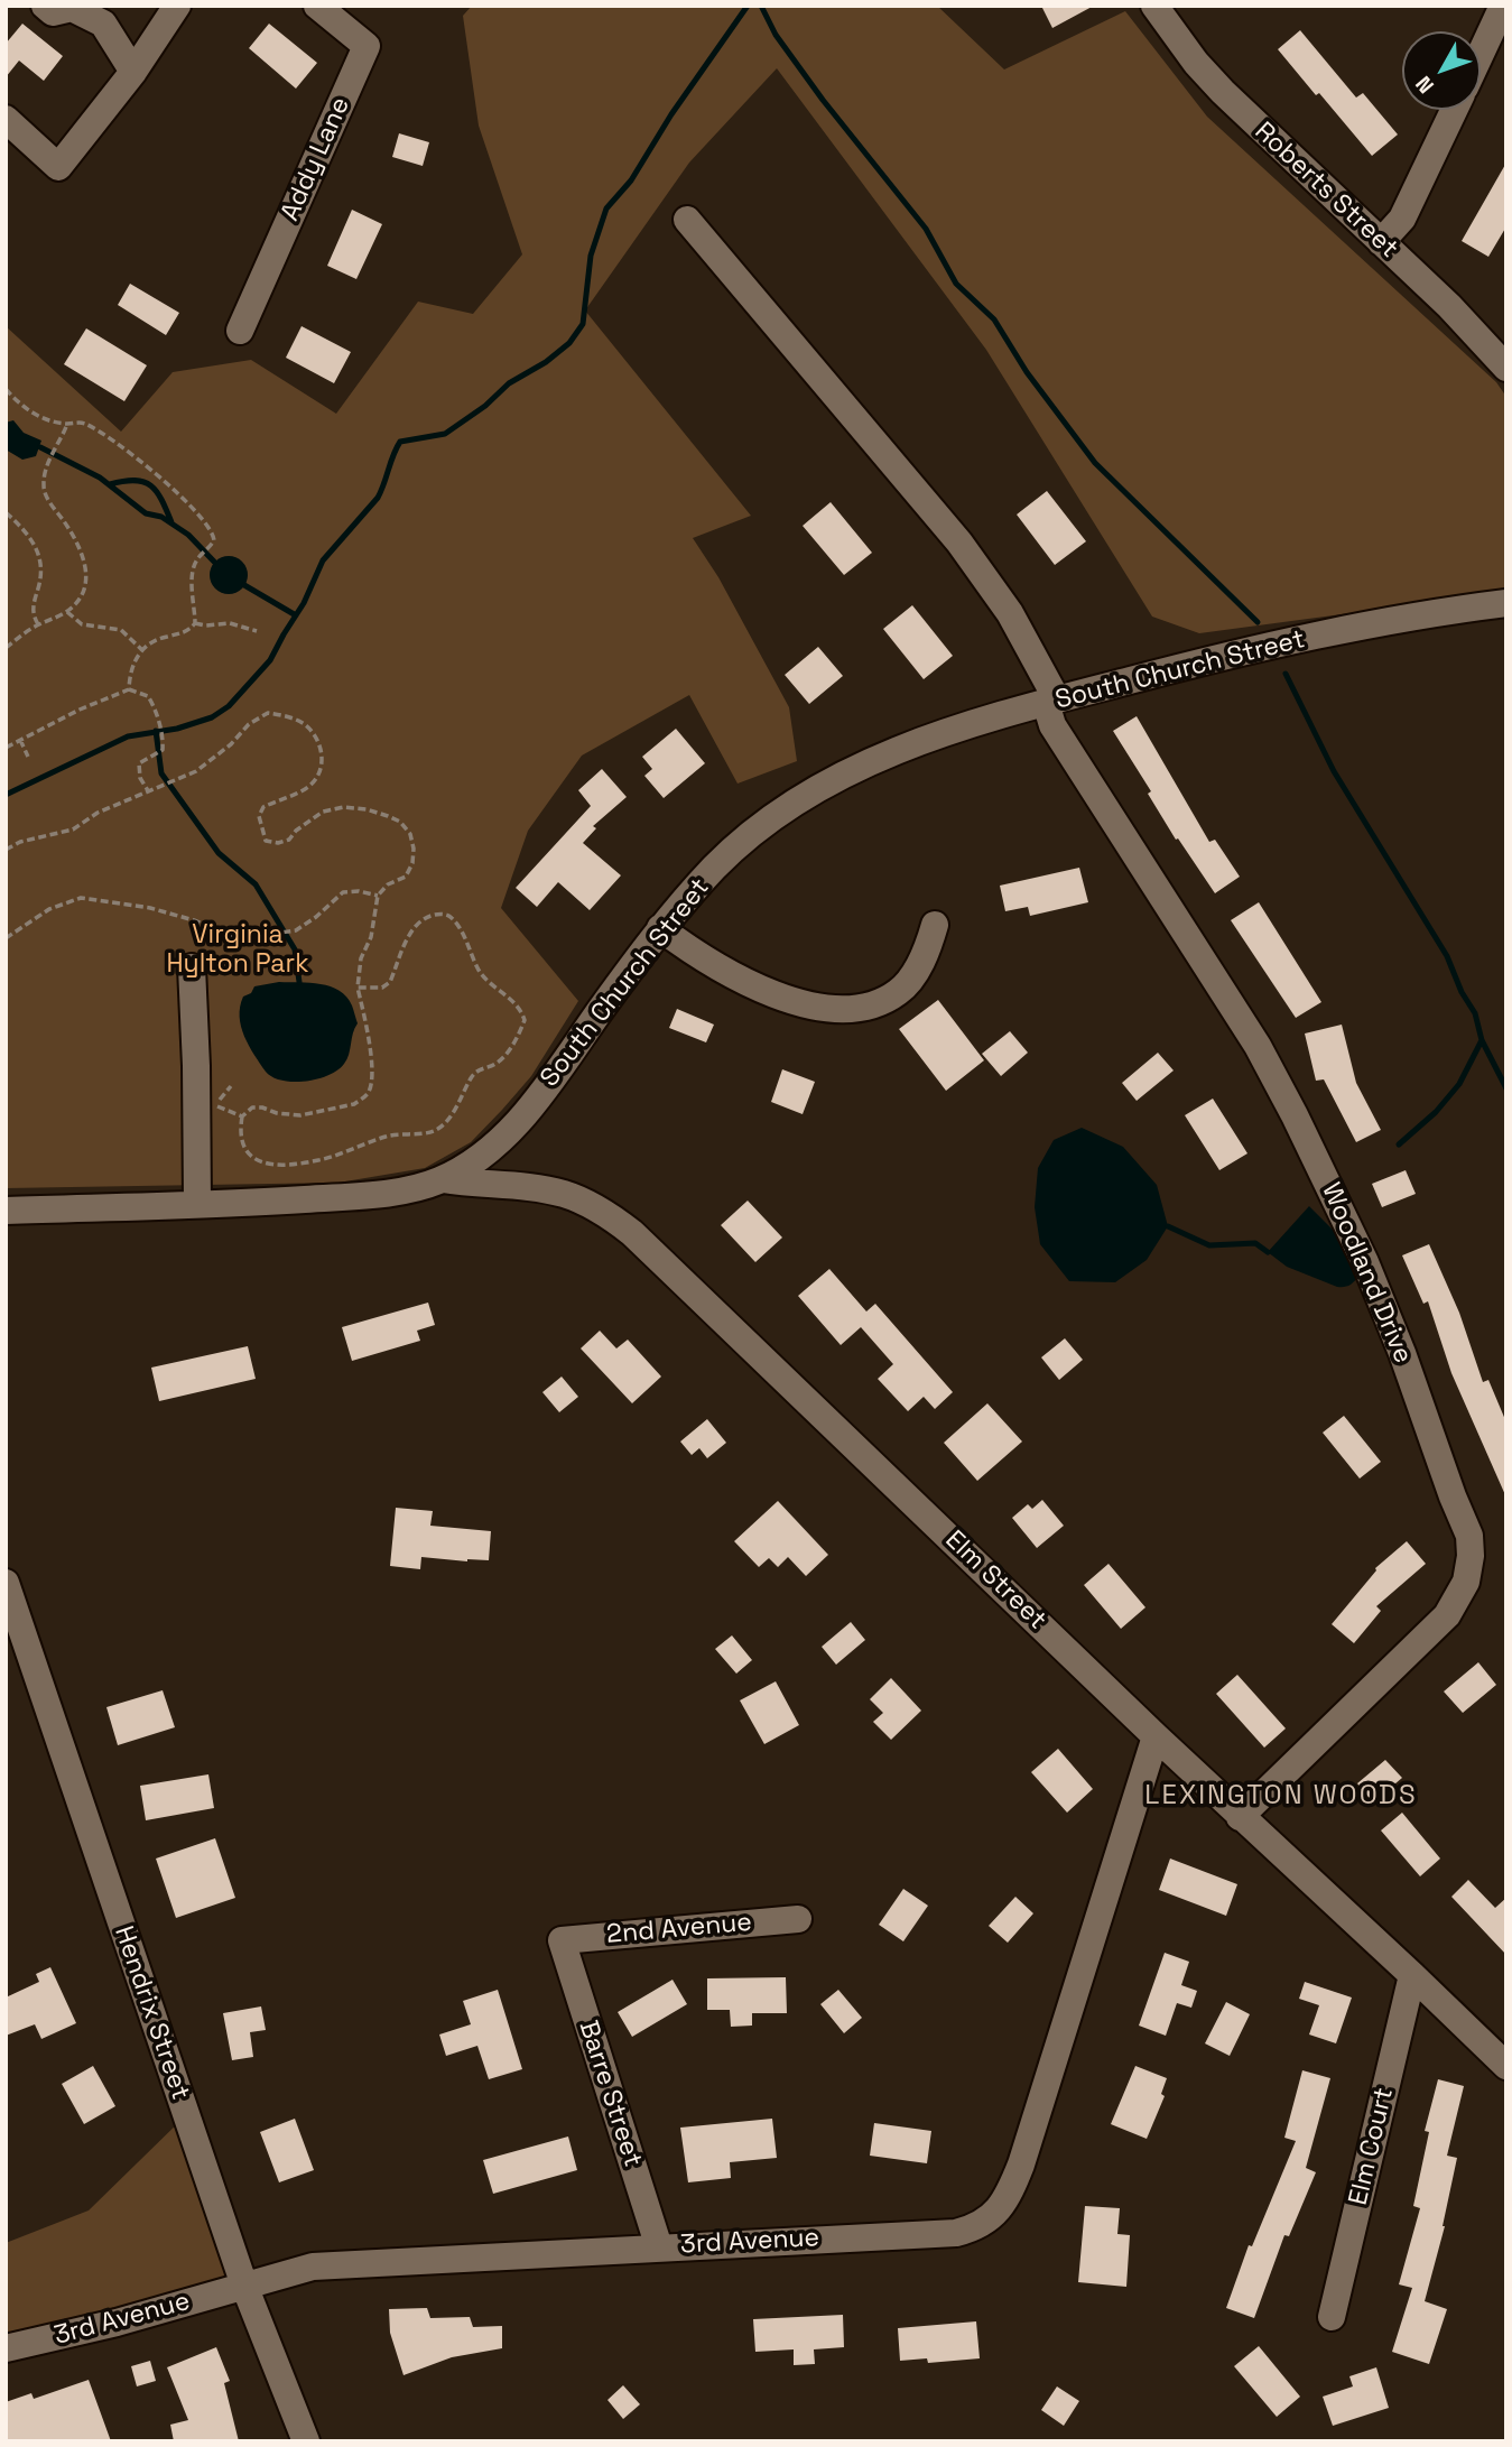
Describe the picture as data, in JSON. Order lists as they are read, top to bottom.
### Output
{
  "streets": {
    "street": [
      "Addy Lane",
      "Roberts Street",
      "South Church Street",
      "Woodland Drive",
      "Elm Street",
      "2nd Avenue",
      "Hendrix Street",
      "Barre Street",
      "Elm Court",
      "3rd Avenue"
    ]
  },
  "crossings": [
    ["South Church Street", "Woodland Drive"],
    ["South Church Street", "Elm Street"],
    ["Woodland Drive", "Elm Street"],
    ["Elm Street", "Elm Court"],
    ["Elm Street", "3rd Avenue"],
    ["2nd Avenue", "Barre Street"],
    ["Hendrix Street", "3rd Avenue"],
    ["Barre Street", "3rd Avenue"]
  ],
  "districts": ["LEXINGTON WOODS"],
  "parks": ["Virginia Hylton Park"],
  "north": "bottom left"
}
